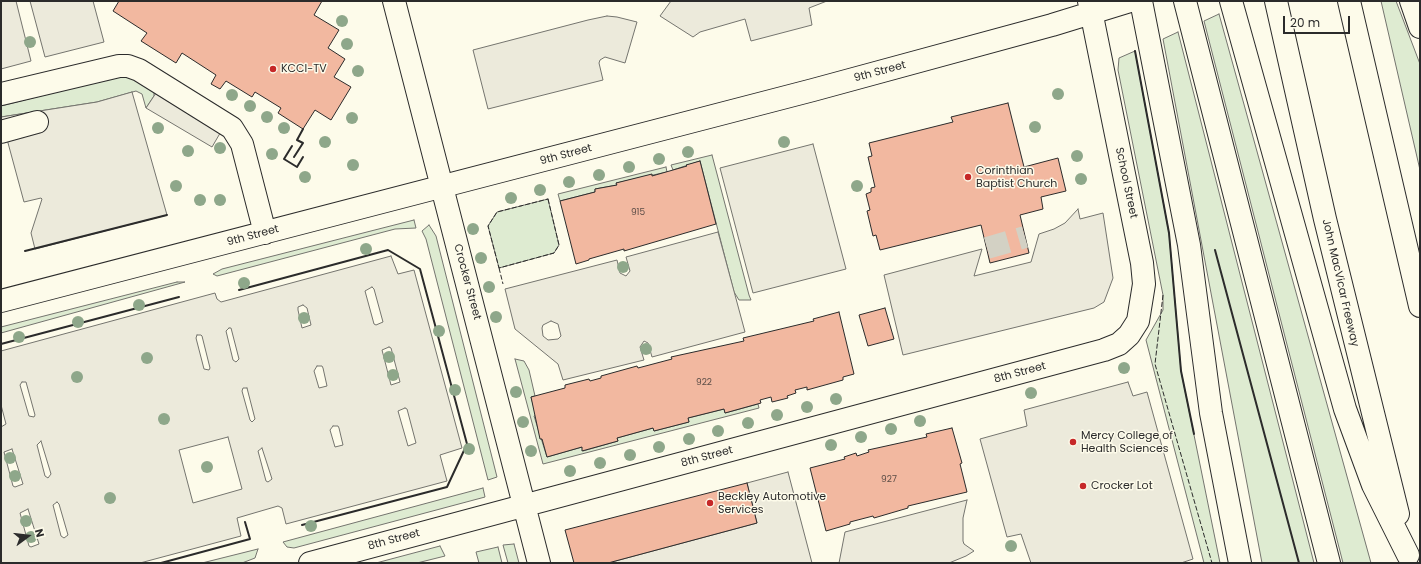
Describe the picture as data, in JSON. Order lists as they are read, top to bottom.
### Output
{
  "streets": {
    "main road": [
      "9th Street",
      "School Street",
      "Crocker Street",
      "John MacVicar Freeway",
      "8th Street"
    ]
  },
  "crossings": [
    ["9th Street", "School Street"],
    ["9th Street", "Crocker Street"],
    ["School Street", "8th Street"],
    ["Crocker Street", "8th Street"]
  ],
  "places": [
    "KCCI-TV",
    "Corinthian Baptist Church",
    "Mercy College of Health Sciences",
    "Crocker Lot",
    "Beckley Automotive Services"
  ],
  "house_numbers": ["915", "922", "927"],
  "scale_bar": "20 m",
  "north": "right"
}
